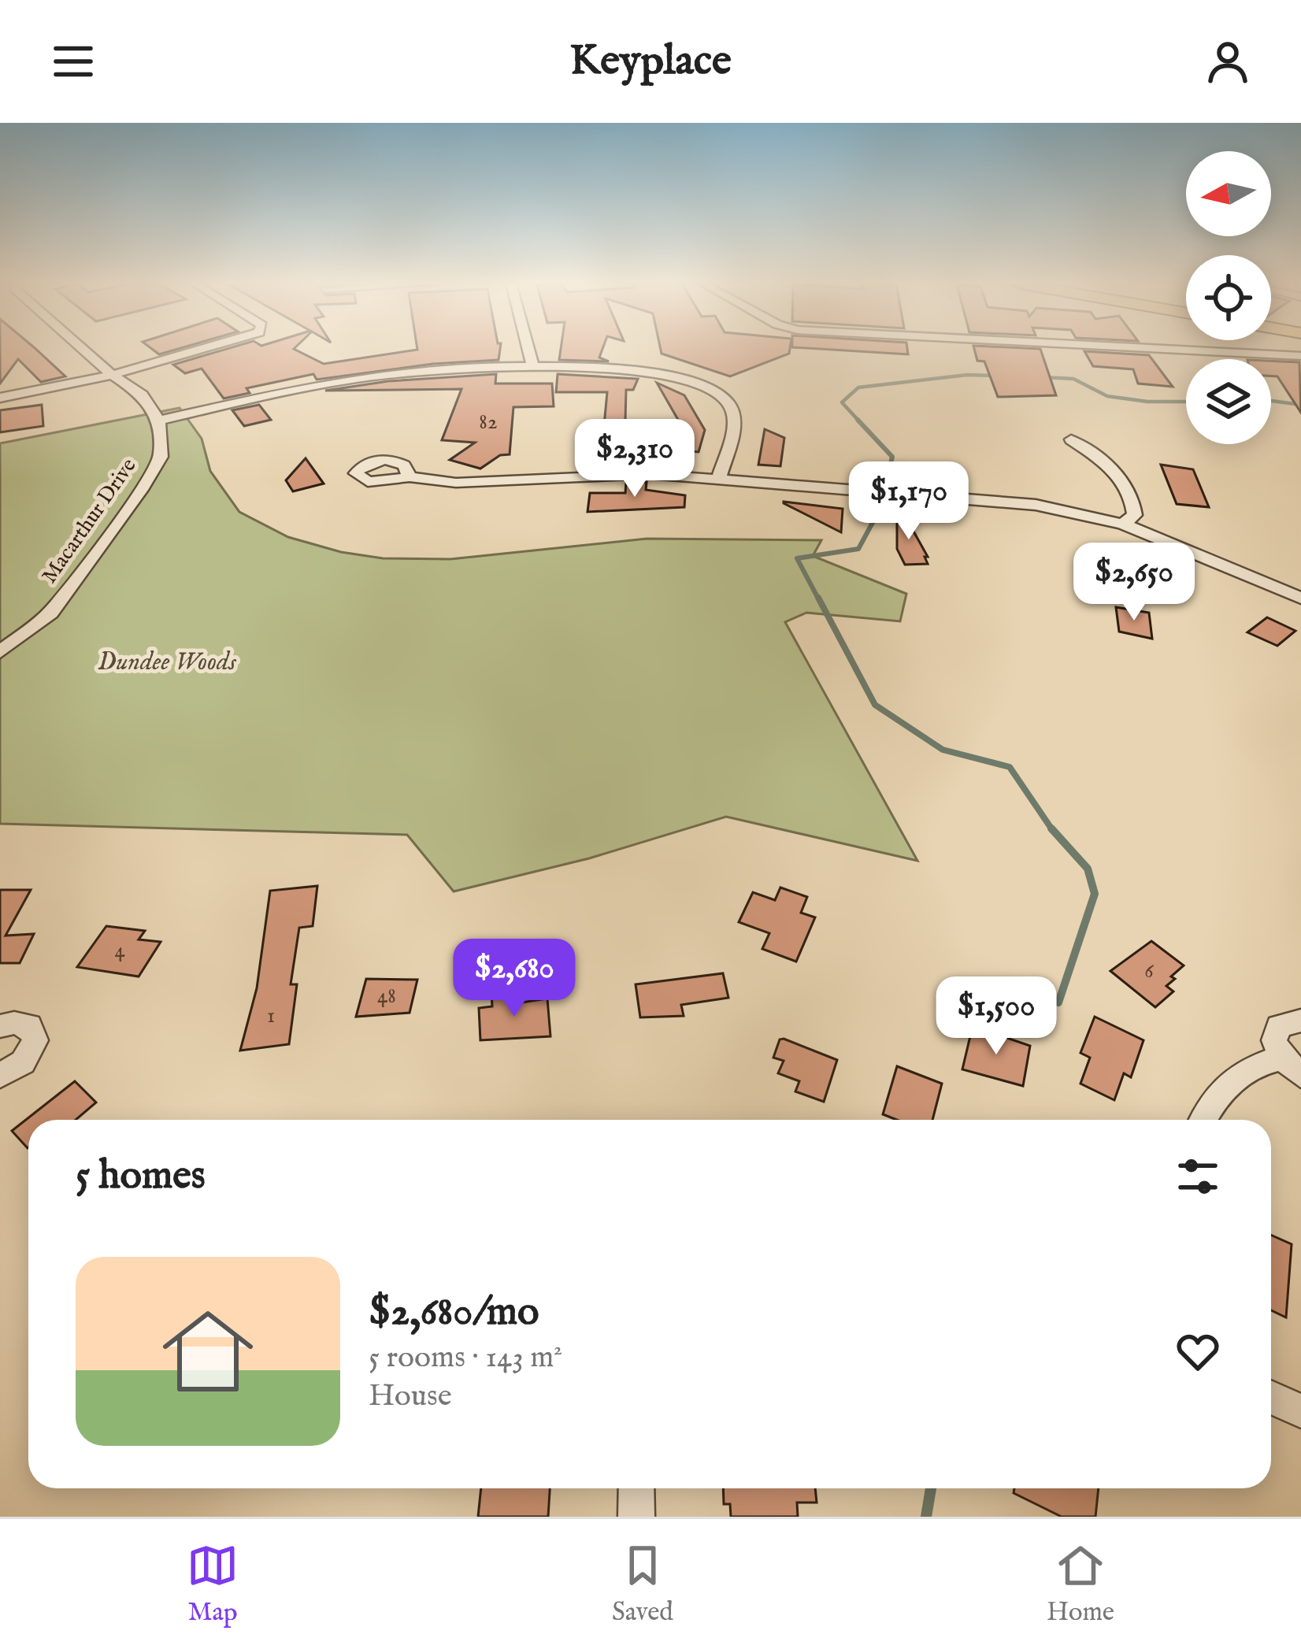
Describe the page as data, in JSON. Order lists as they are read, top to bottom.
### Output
{
  "streets": {
    "street": ["Macarthur Drive"]
  },
  "parks": ["Dundee Woods"],
  "house_numbers": [
    "82",
    "4",
    "6",
    "48",
    "1"
  ],
  "north": "left",
  "page": {
    "header": "Keyplace",
    "price": [
      "$2,310",
      "$1,170",
      "$2,650",
      "$2,680",
      "$1,500"
    ],
    "heading": "5 homes",
    "list": [
      {
        "name": "$2,680/mo",
        "note": "5 rooms · 143 m² · House"
      }
    ],
    "tabs": ["Map", "Saved", "Home"]
  }
}
